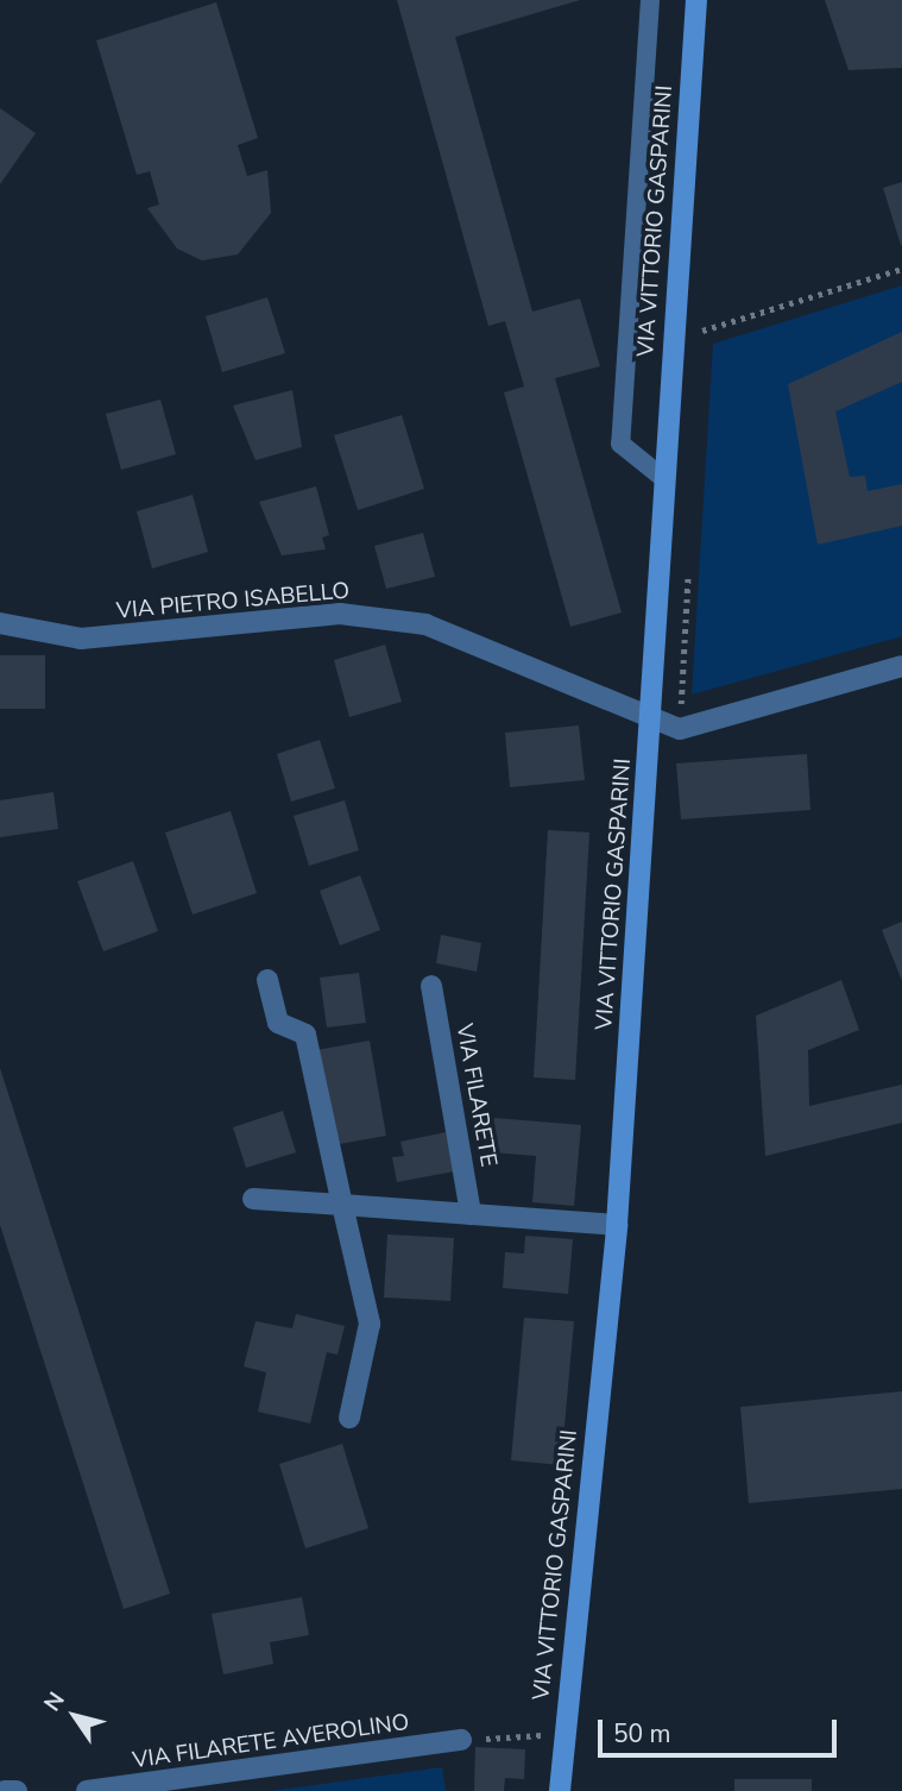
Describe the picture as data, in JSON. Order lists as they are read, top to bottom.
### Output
{
  "streets": {
    "street": [
      "VIA VITTORIO GASPARINI",
      "VIA PIETRO ISABELLO",
      "VIA FILARETE",
      "VIA FILARETE AVEROLINO"
    ]
  },
  "crossings": [
    ["VIA VITTORIO GASPARINI", "VIA PIETRO ISABELLO"]
  ],
  "scale_bar": "50 m",
  "north": "top left"
}
